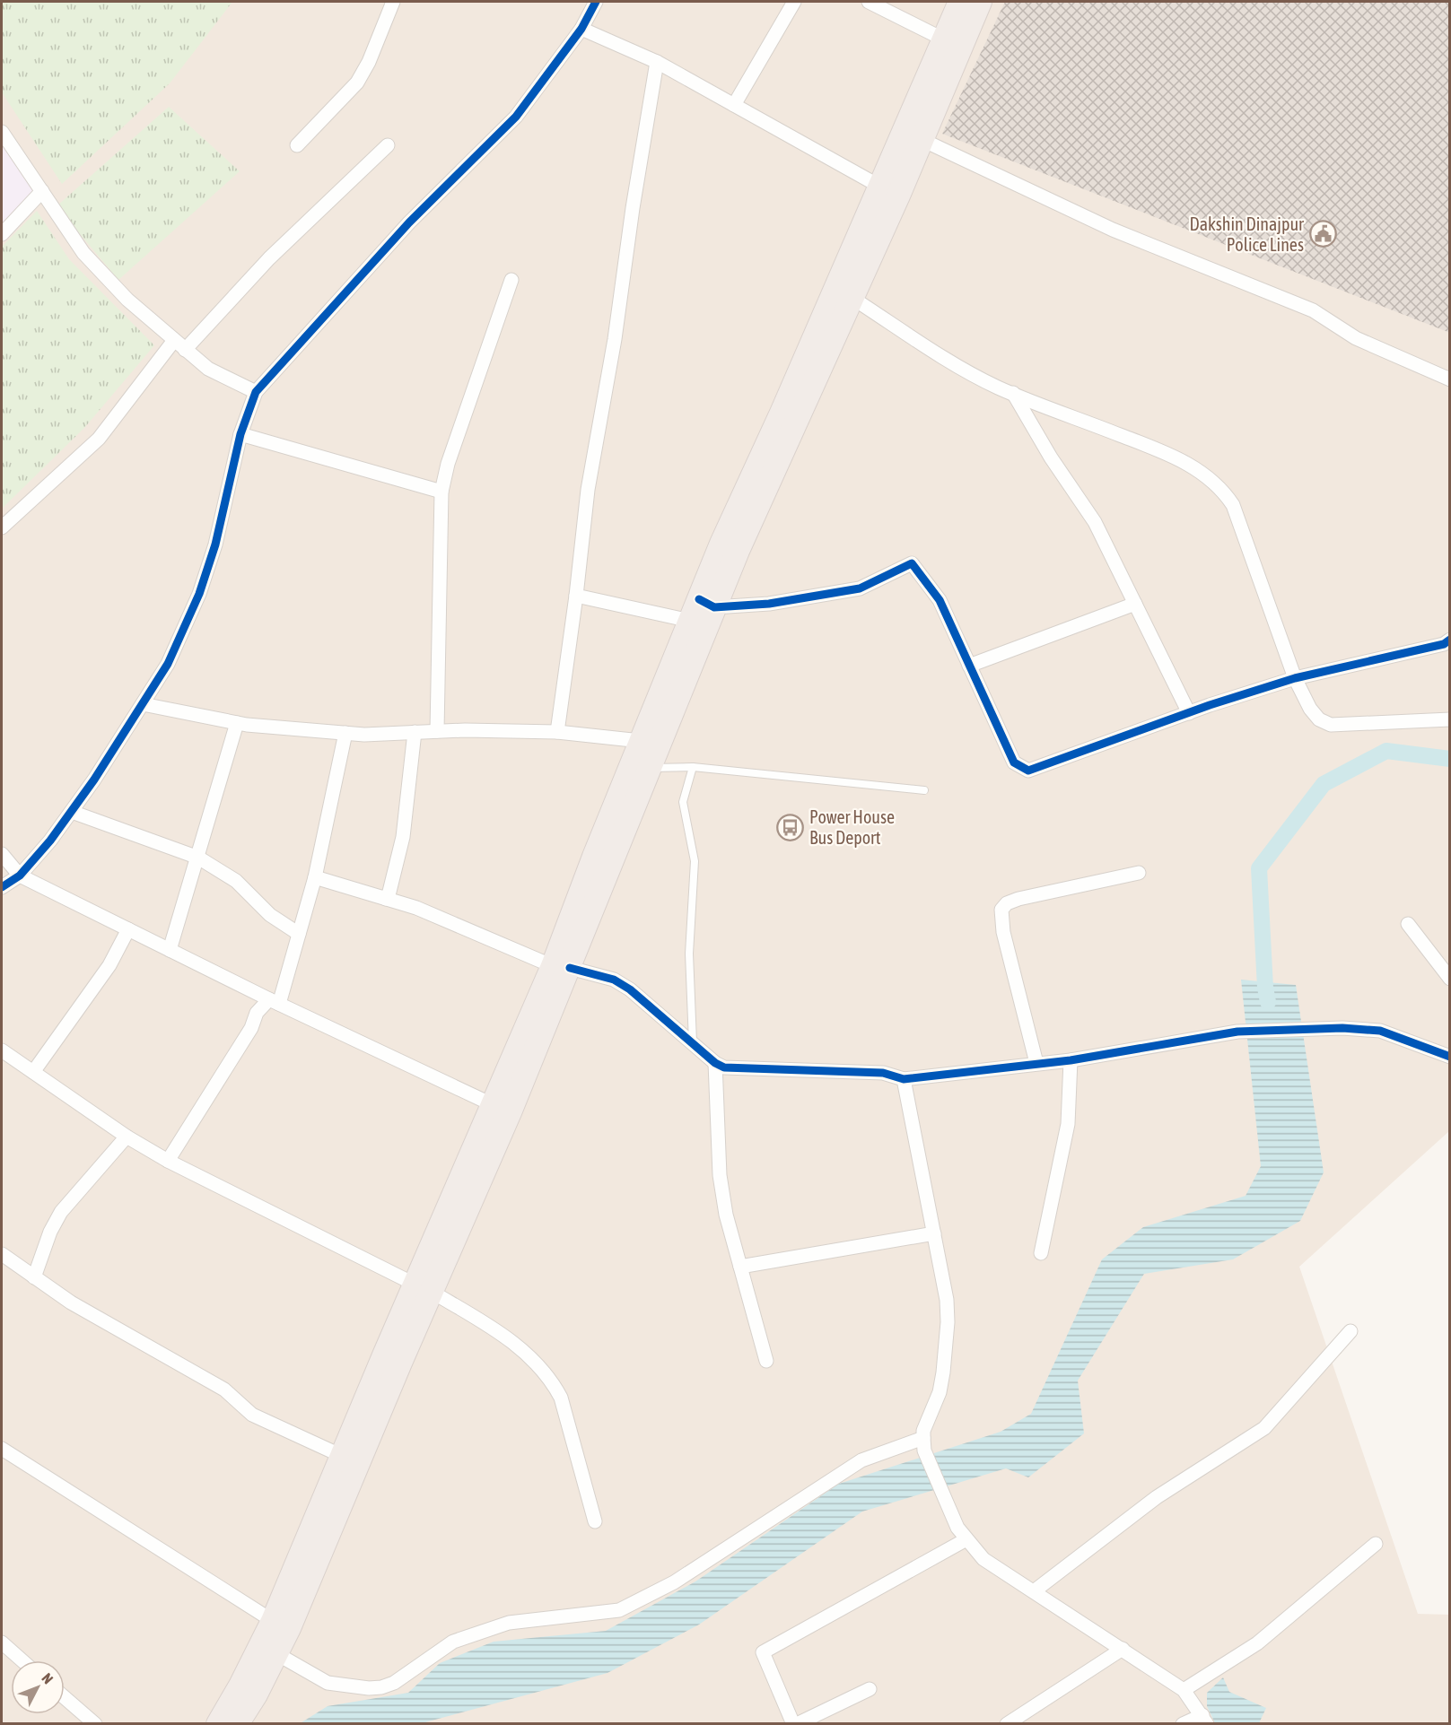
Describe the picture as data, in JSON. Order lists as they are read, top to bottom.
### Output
{
  "places": {
    "public building": ["Dakshin Dinajpur Police Lines"],
    "bus stop": ["Power House Bus Deport"]
  },
  "north": "top right"
}
